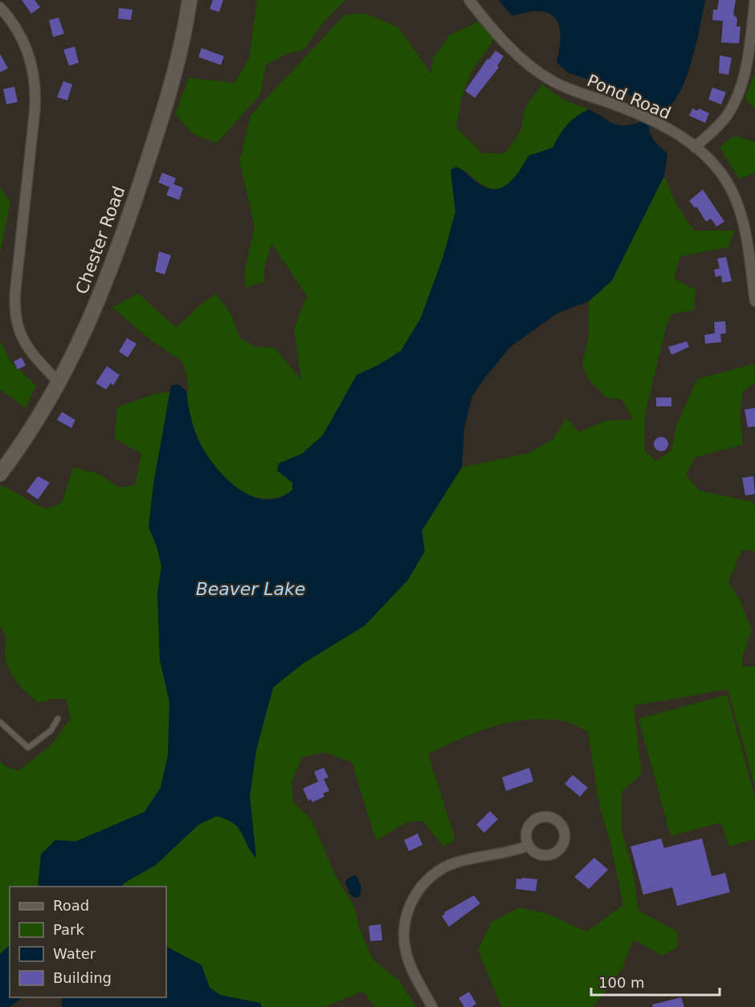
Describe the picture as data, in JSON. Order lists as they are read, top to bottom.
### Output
{
  "streets": {
    "main road": ["Chester Road"],
    "street": ["Pond Road"]
  },
  "water": ["Beaver Lake"],
  "legend": [
    "Road",
    "Park",
    "Water",
    "Building"
  ],
  "scale_bar": "100 m"
}
